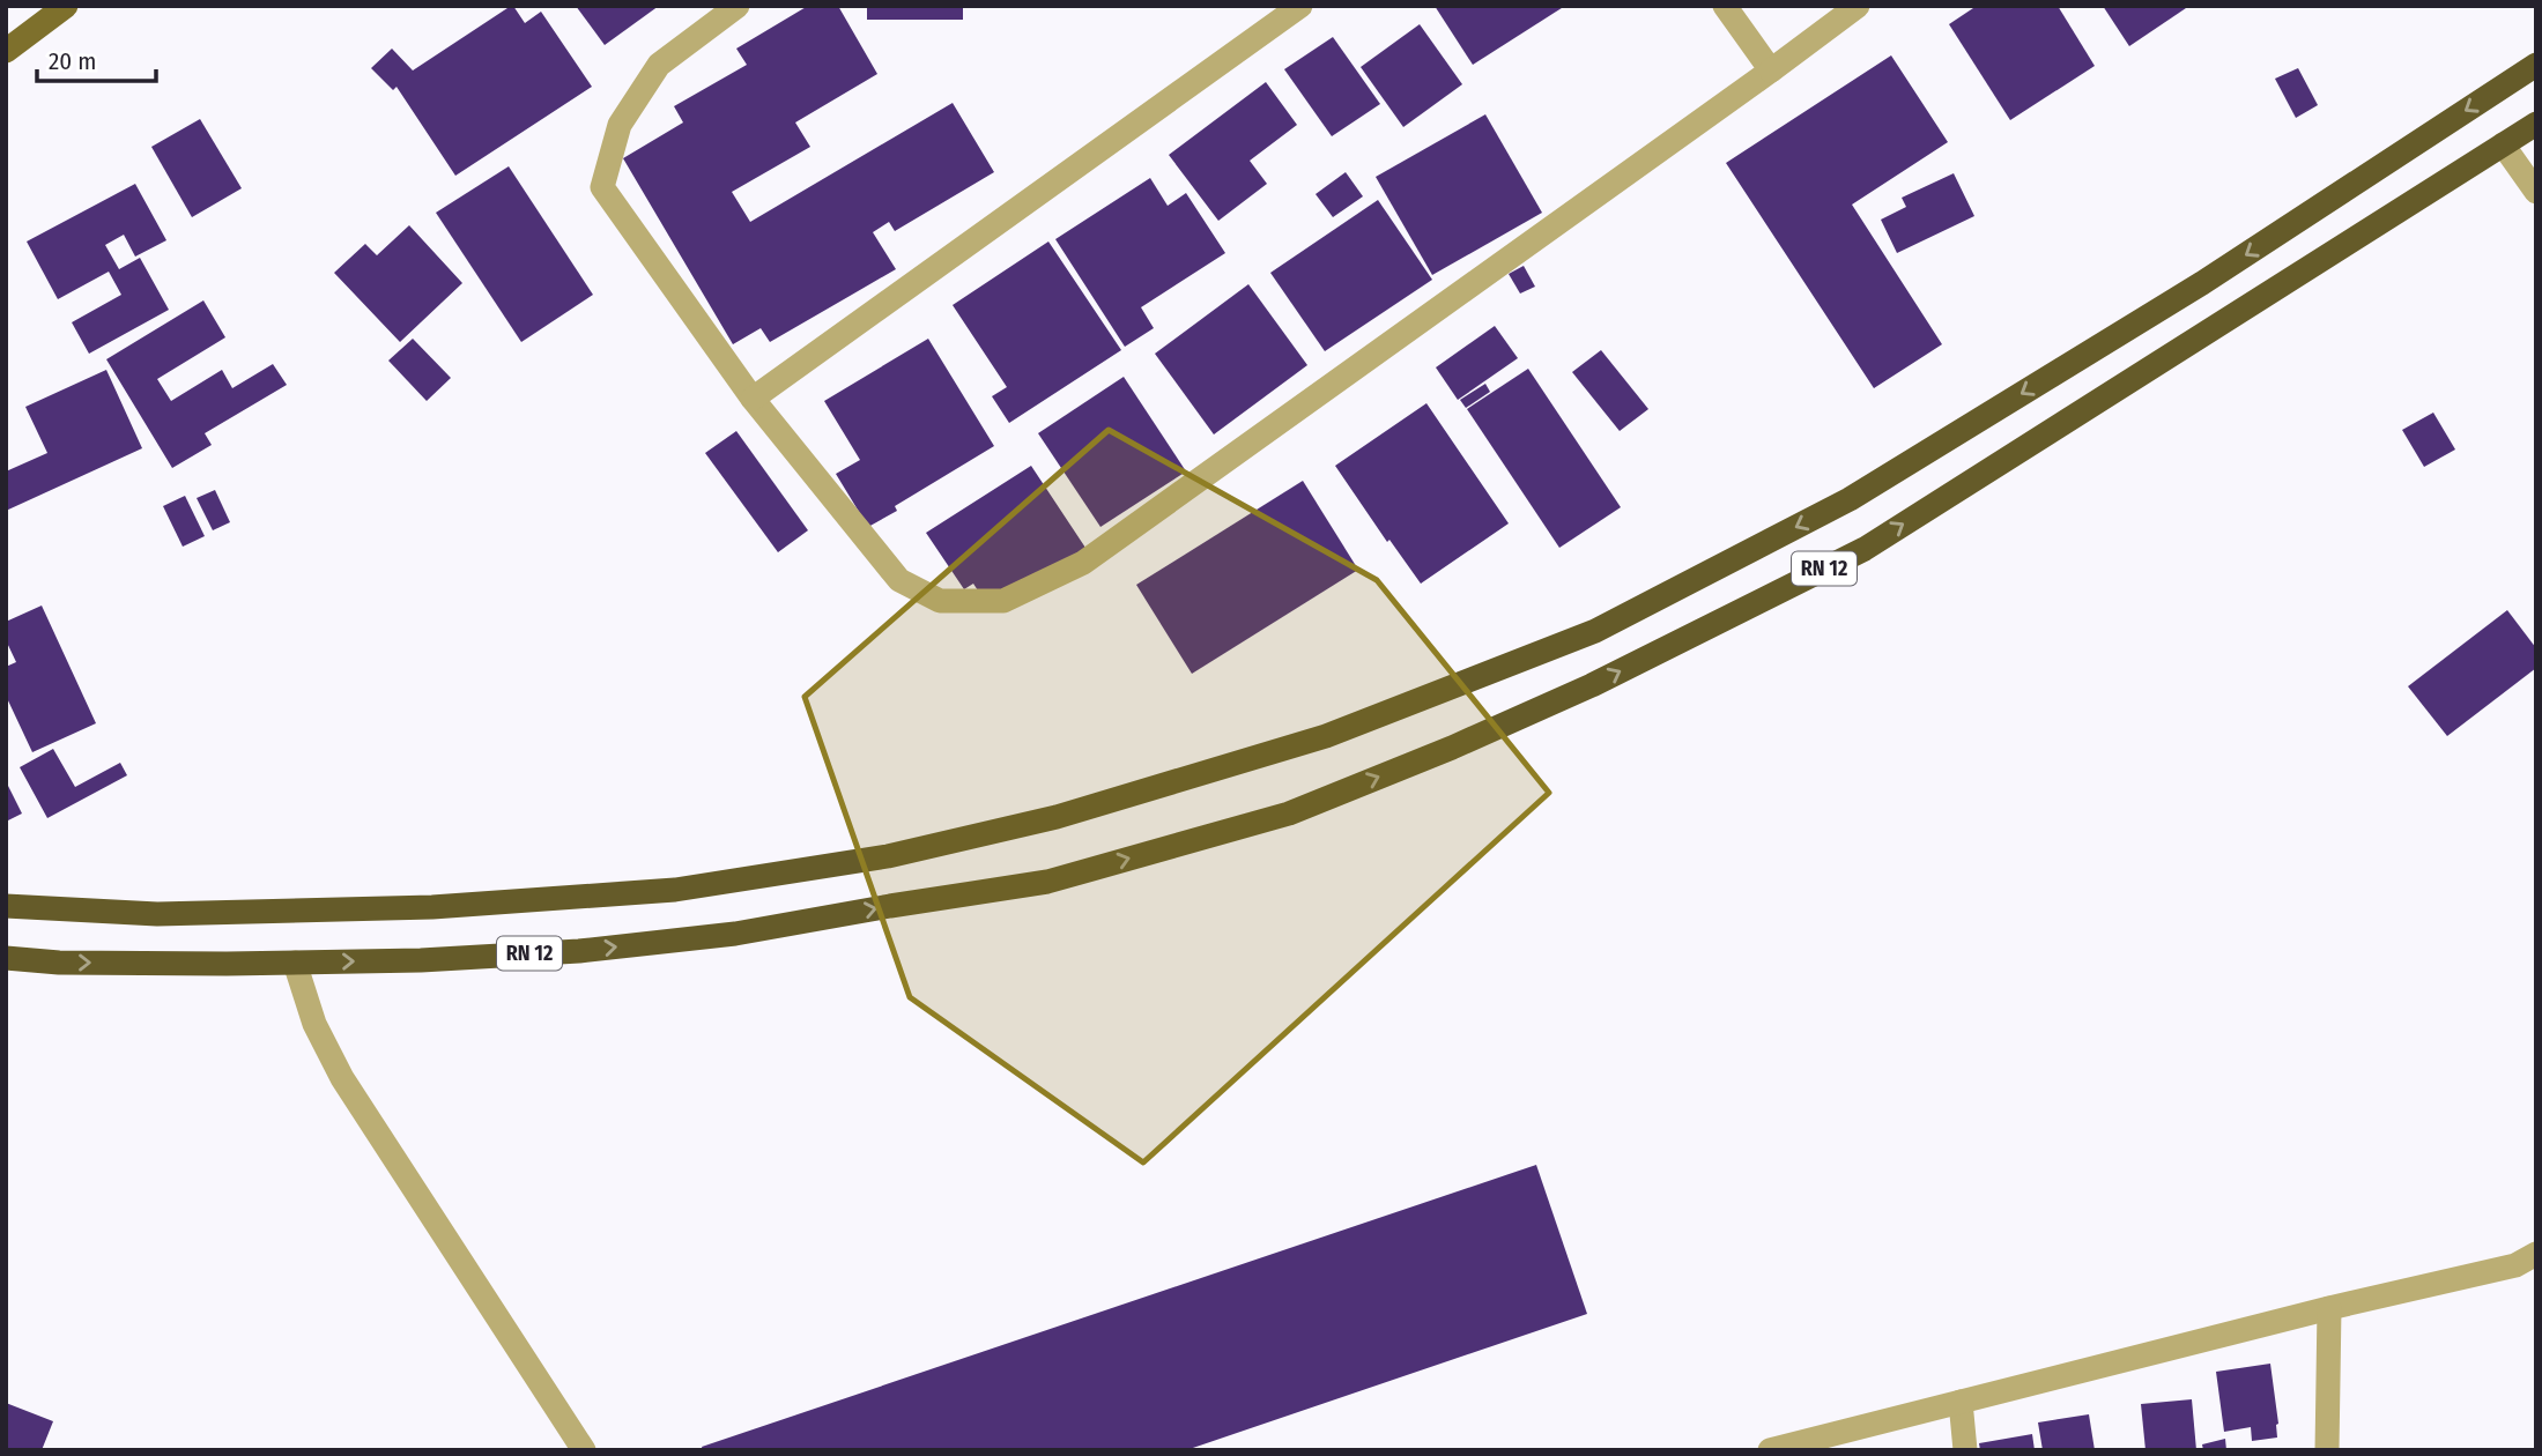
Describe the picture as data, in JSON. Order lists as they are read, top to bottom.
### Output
{
  "streets": {
    "highway": ["RN 12"]
  },
  "scale_bar": "20 m"
}
